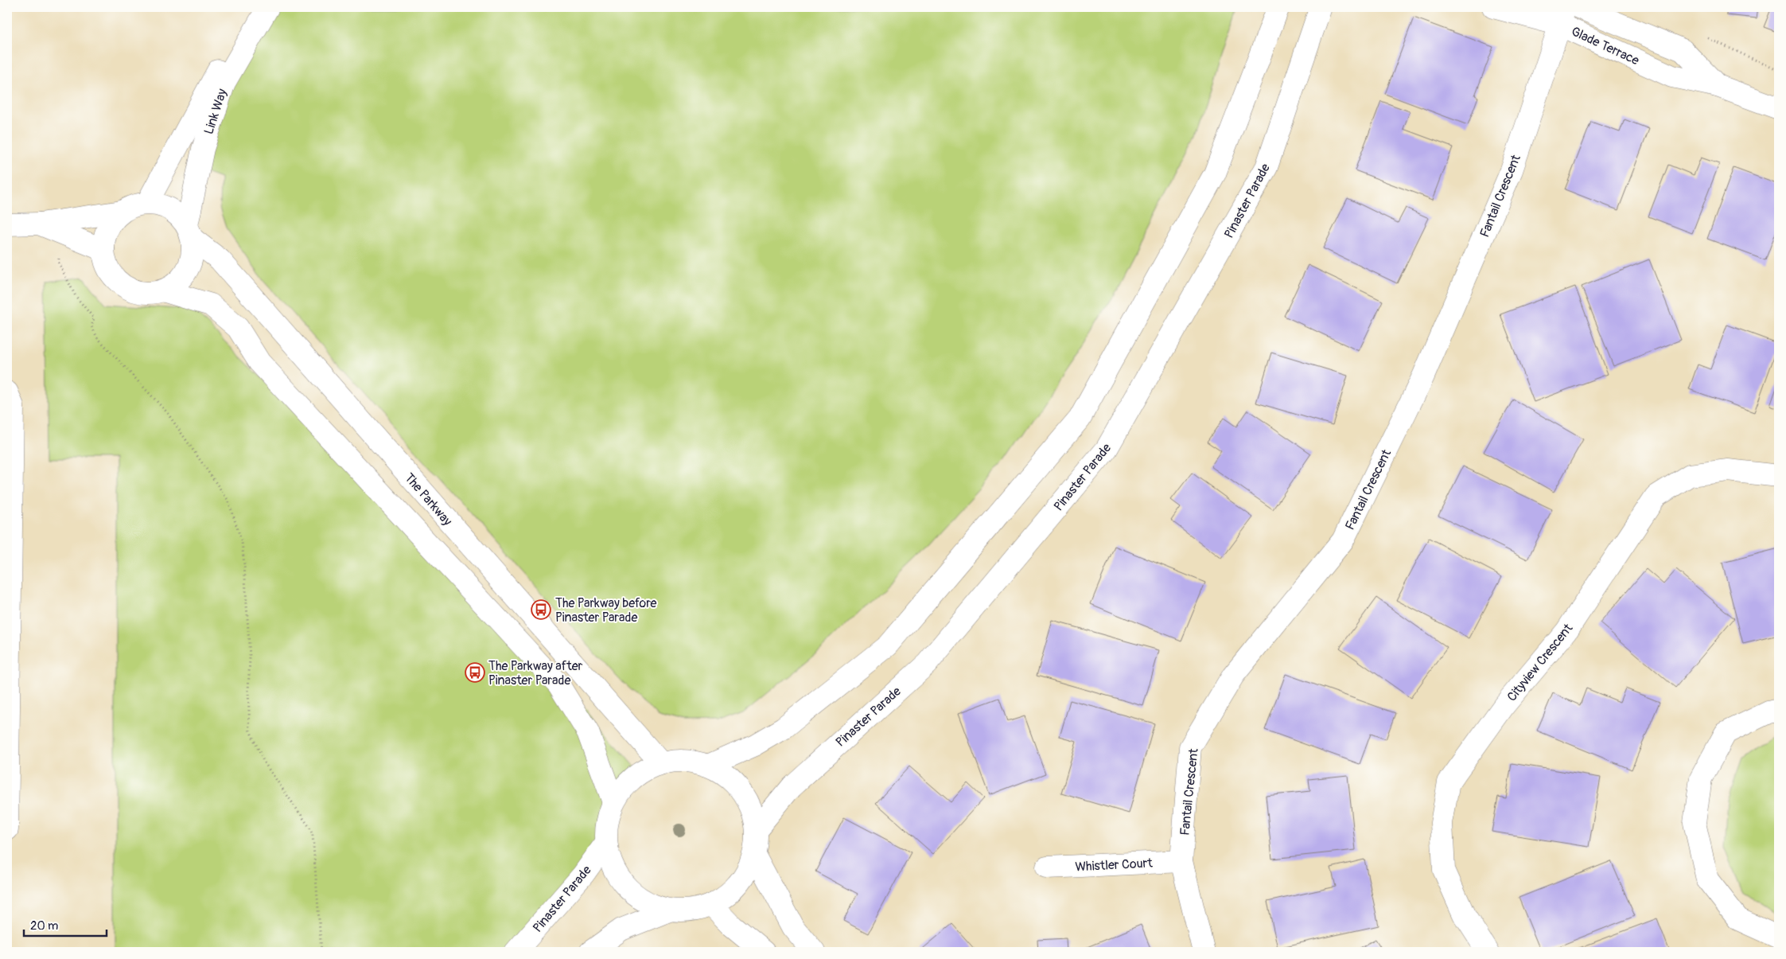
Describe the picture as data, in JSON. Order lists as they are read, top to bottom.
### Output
{
  "streets": {
    "street": [
      "Glade Terrace",
      "Link Way",
      "Fantail Crescent",
      "Pinaster Parade",
      "The Parkway",
      "Cityview Crescent",
      "Whistler Court"
    ]
  },
  "crossings": [
    ["Glade Terrace", "Fantail Crescent"],
    ["Link Way", "The Parkway"],
    ["Fantail Crescent", "Whistler Court"]
  ],
  "places": {
    "bus stop": ["The Parkway before Pinaster Parade", "The Parkway after Pinaster Parade"]
  },
  "scale_bar": "20 m"
}
